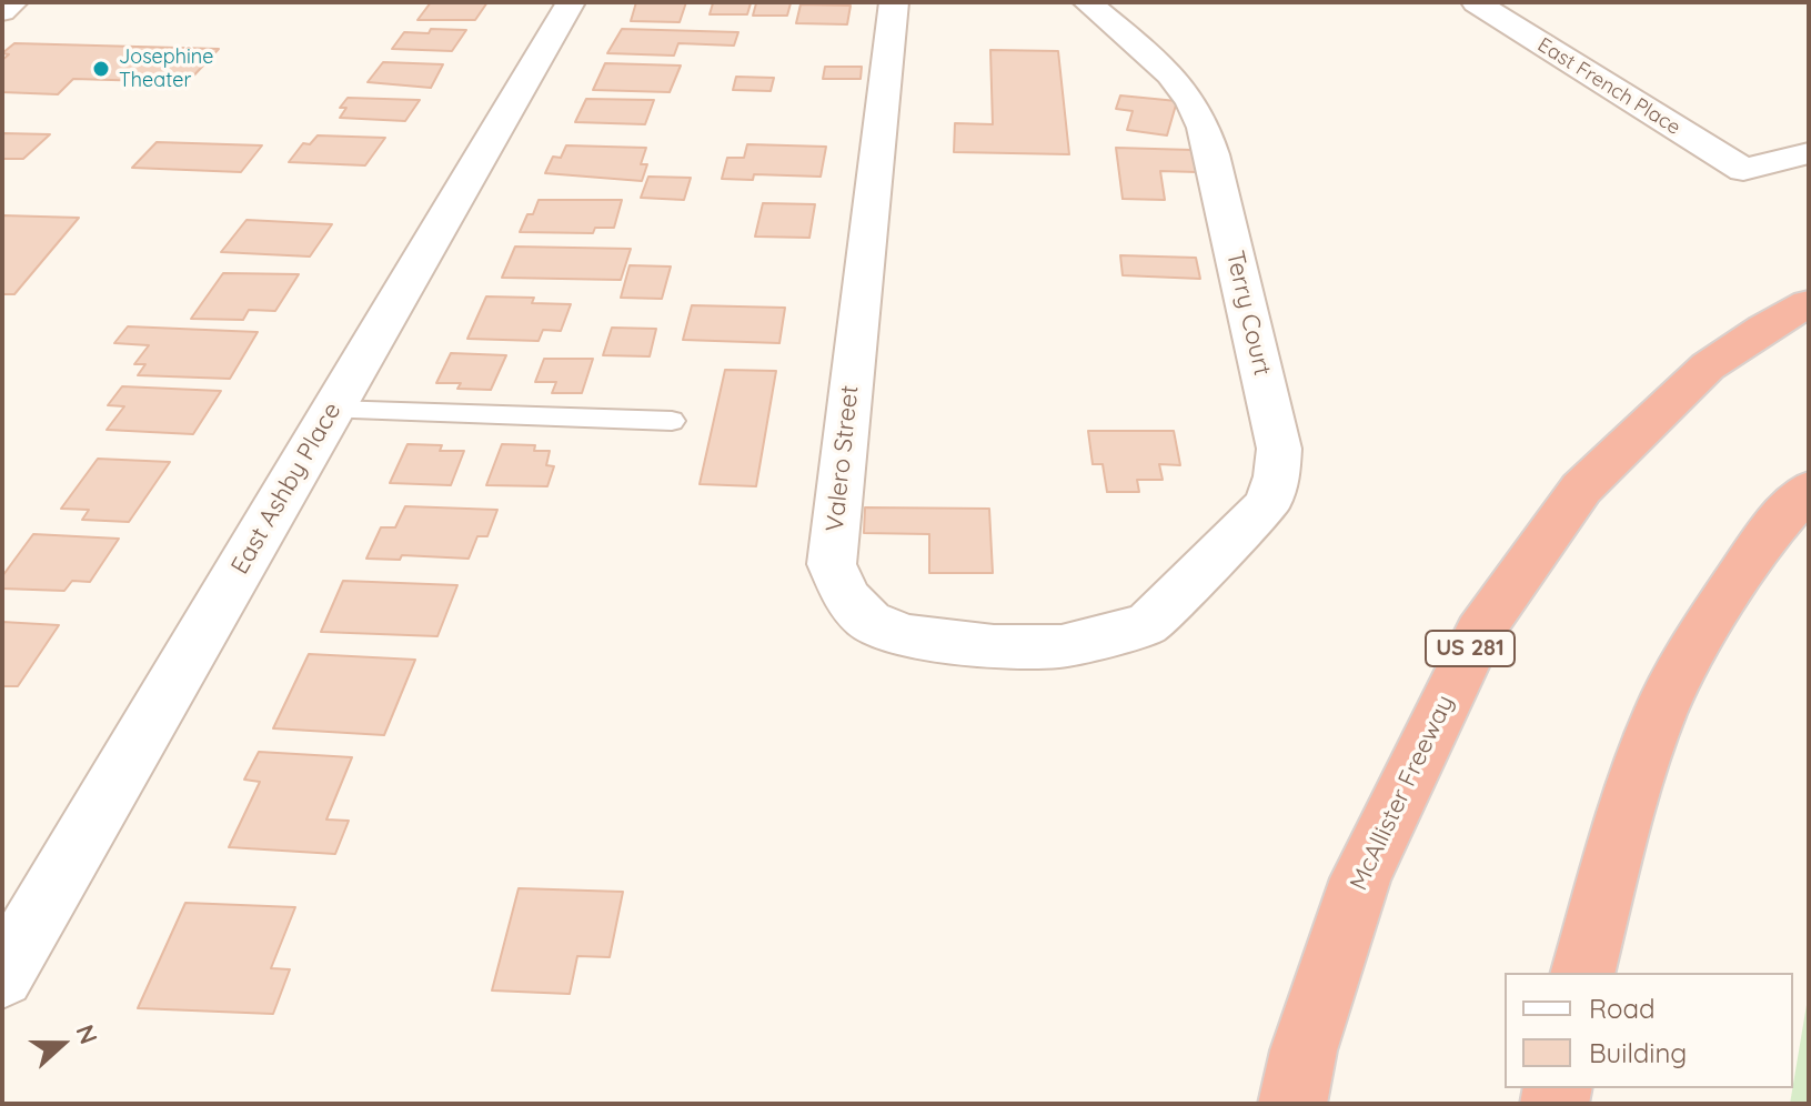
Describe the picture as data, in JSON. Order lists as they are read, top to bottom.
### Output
{
  "streets": {
    "highway": ["US 281", "McAllister Freeway"],
    "street": [
      "East French Place",
      "Terry Court",
      "Valero Street",
      "East Ashby Place"
    ]
  },
  "crossings": [
    ["Terry Court", "Valero Street"]
  ],
  "places": ["Josephine Theater"],
  "legend": ["Road", "Building"],
  "north": "right"
}
